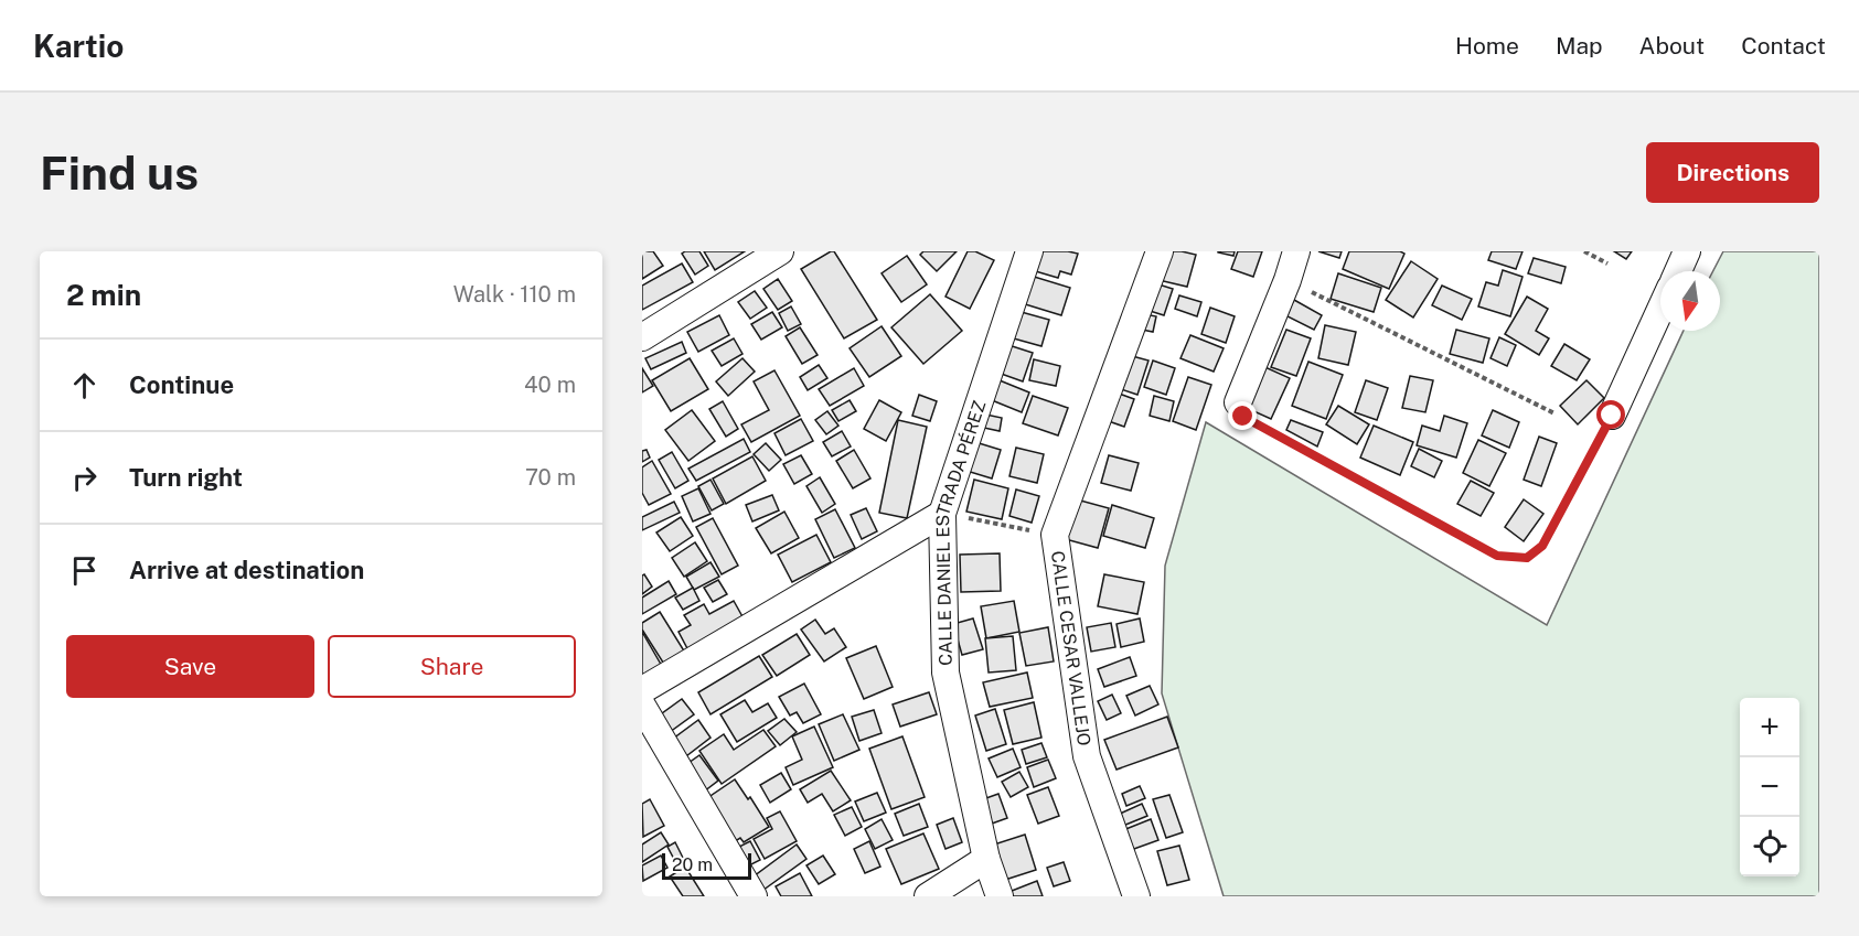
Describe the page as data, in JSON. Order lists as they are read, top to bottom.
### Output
{
  "streets": {
    "street": ["CALLE DANIEL ESTRADA PÉREZ", "CALLE CESAR VALLEJO"]
  },
  "scale_bar": "20 m",
  "north": "bottom",
  "page": {
    "header": "Kartio",
    "nav": [
      "Home",
      "Map",
      "About",
      "Contact"
    ],
    "buttons": [
      "Directions",
      ["Save", "Share"]
    ],
    "title": "Find us",
    "heading": ["2 min", "Walk · 110 m"],
    "list": [
      ["Continue", "40 m"],
      ["Turn right", "70 m"],
      "Arrive at destination"
    ],
    "map_buttons": ["+", "−"],
    "scale": "20 m"
  }
}
